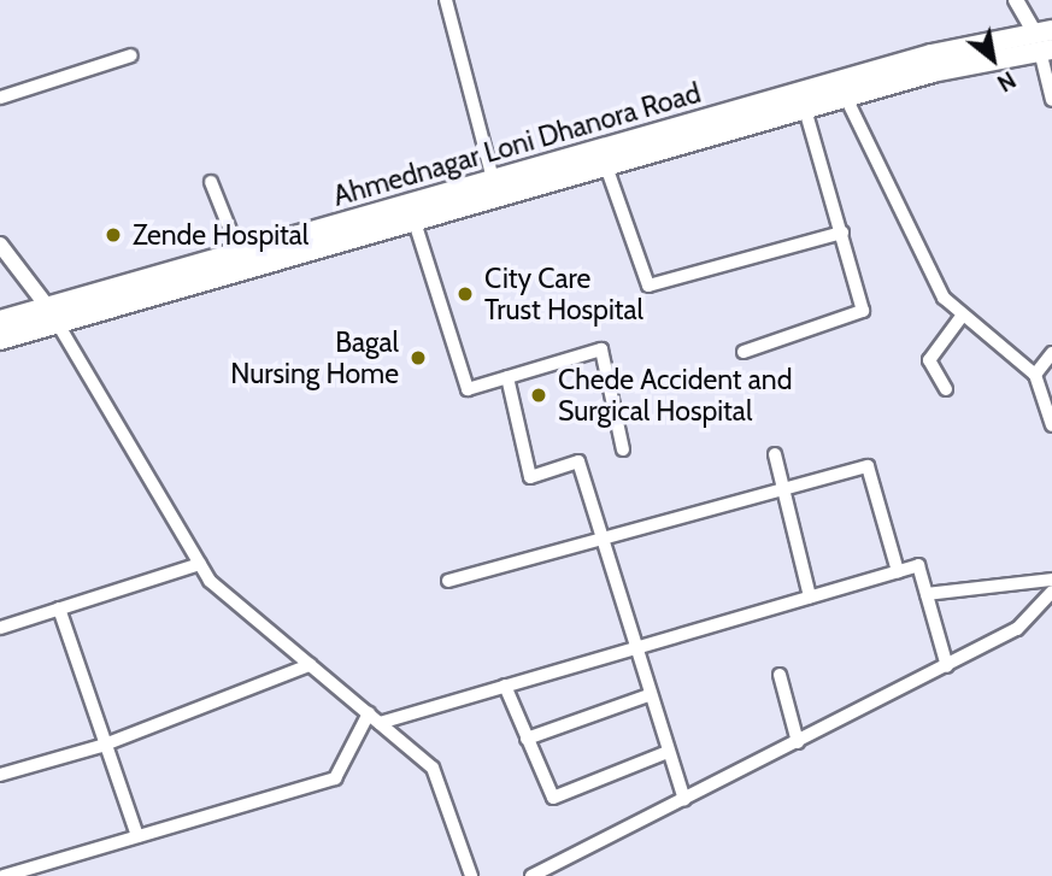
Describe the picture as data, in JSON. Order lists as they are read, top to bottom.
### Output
{
  "streets": {
    "main road": ["Ahmednagar Loni Dhanora Road"]
  },
  "places": [
    "Zende Hospital",
    "City Care Trust Hospital",
    "Bagal Nursing Home",
    "Chede Accident and Surgical Hospital"
  ],
  "north": "bottom right"
}
